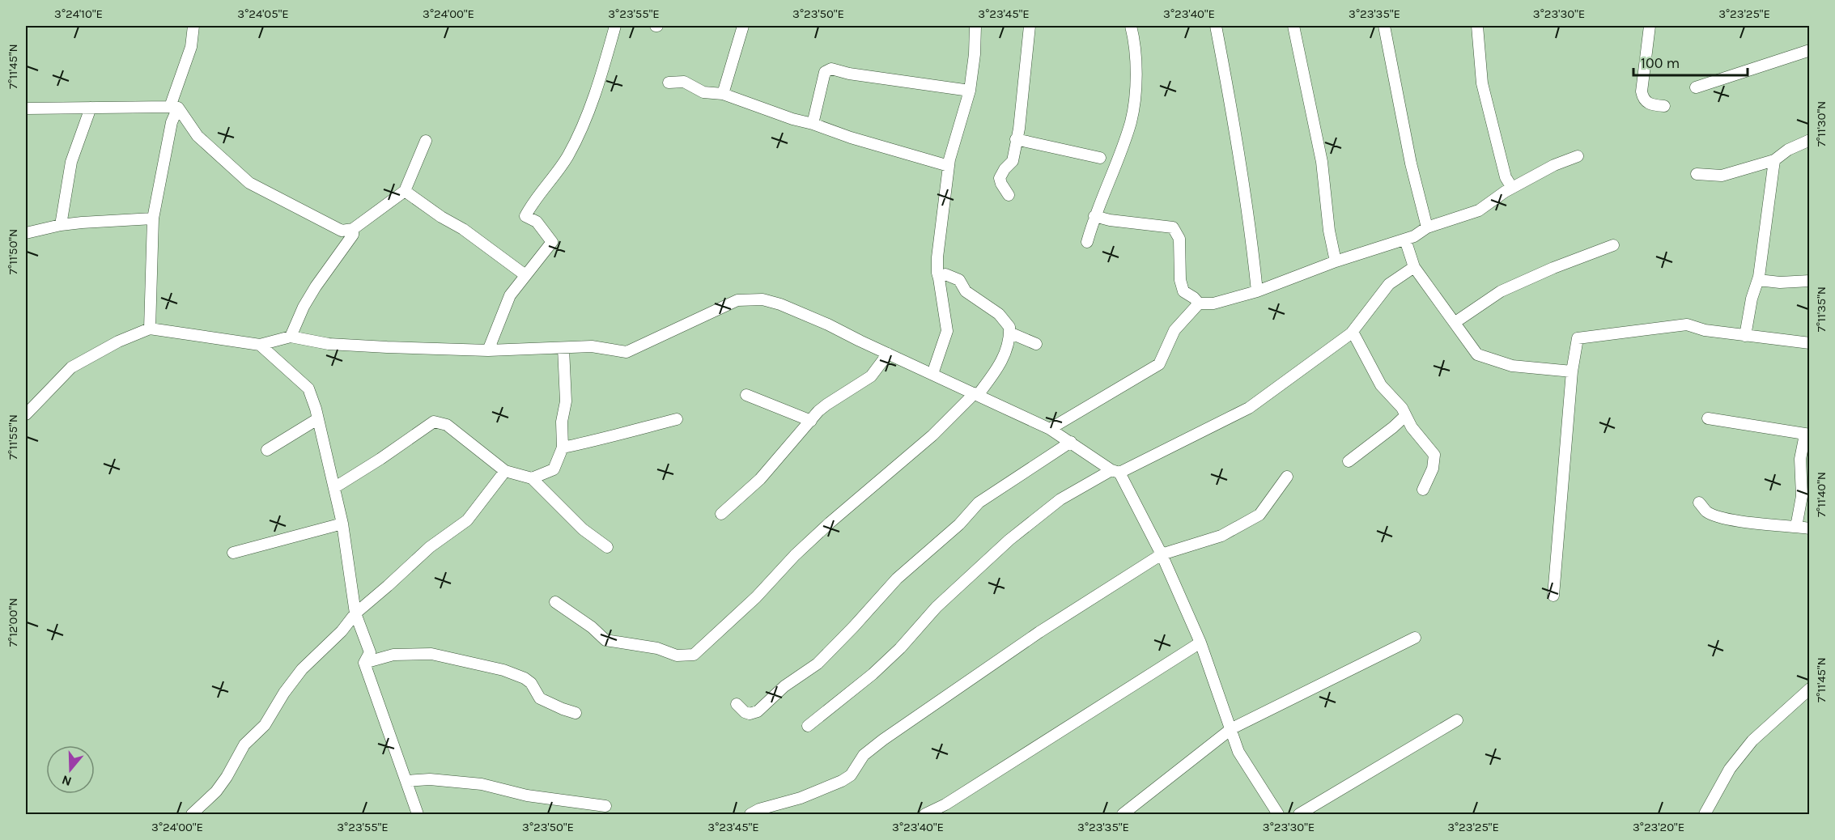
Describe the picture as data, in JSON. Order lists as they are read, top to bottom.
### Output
{
  "scale_bar": "100 m",
  "north": "bottom",
  "coordinates": [
    "3°24'10\"E",
    "3°24'05\"E",
    "3°24'00\"E",
    "3°23'55\"E",
    "3°23'50\"E",
    "3°23'45\"E",
    "3°23'40\"E",
    "3°23'35\"E",
    "3°23'30\"E",
    "3°23'25\"E",
    "7°11'45\"N",
    "7°11'30\"N",
    "7°11'50\"N",
    "7°11'35\"N",
    "7°11'55\"N",
    "7°11'40\"N",
    "7°12'00\"N",
    "3°23'20\"E"
  ]
}
